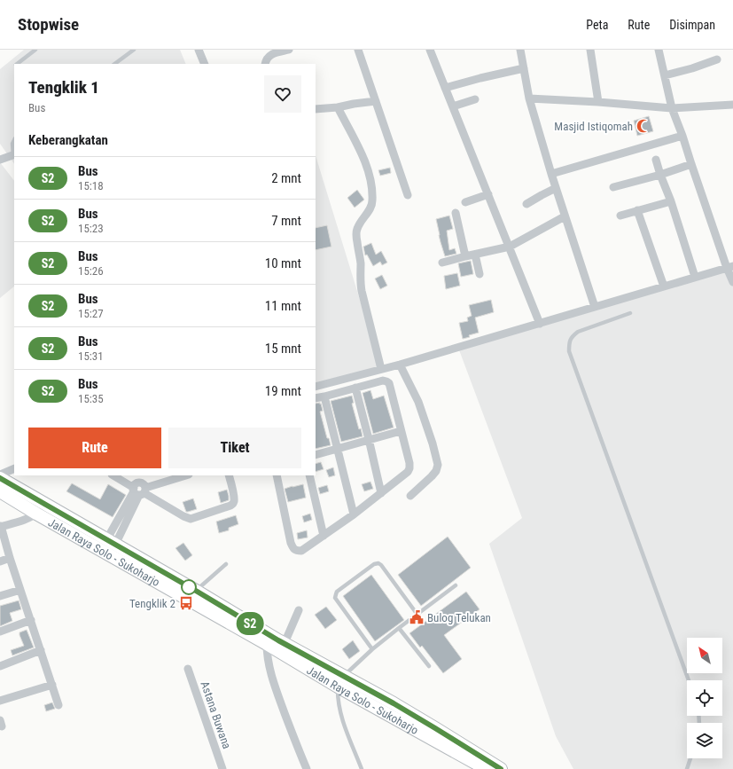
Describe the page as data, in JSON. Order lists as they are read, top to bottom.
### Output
{
  "streets": {
    "main road": ["Jalan Raya Solo - Sukoharjo"],
    "street": ["Astana Buwana"]
  },
  "places": {
    "mosque": ["Masjid Istiqomah"],
    "bus stop": ["Tengklik 2"],
    "public building": ["Bulog Telukan"]
  },
  "lines": ["bus line S2"],
  "north": "top left",
  "page": {
    "header": "Stopwise",
    "nav": ["Peta", "Rute", "Disimpan"],
    "on_map": "S2",
    "heading": [
      ["Tengklik 1", "Bus"],
      "Keberangkatan"
    ],
    "list": [
      {
        "mark": "S2",
        "name": "Bus",
        "note": "15:18",
        "value": "2 mnt"
      },
      {
        "mark": "S2",
        "name": "Bus",
        "note": "15:23",
        "value": "7 mnt"
      },
      {
        "mark": "S2",
        "name": "Bus",
        "note": "15:26",
        "value": "10 mnt"
      },
      {
        "mark": "S2",
        "name": "Bus",
        "note": "15:27",
        "value": "11 mnt"
      },
      {
        "mark": "S2",
        "name": "Bus",
        "note": "15:31",
        "value": "15 mnt"
      },
      {
        "mark": "S2",
        "name": "Bus",
        "note": "15:35",
        "value": "19 mnt"
      }
    ],
    "buttons": ["Rute", "Tiket"]
  }
}
